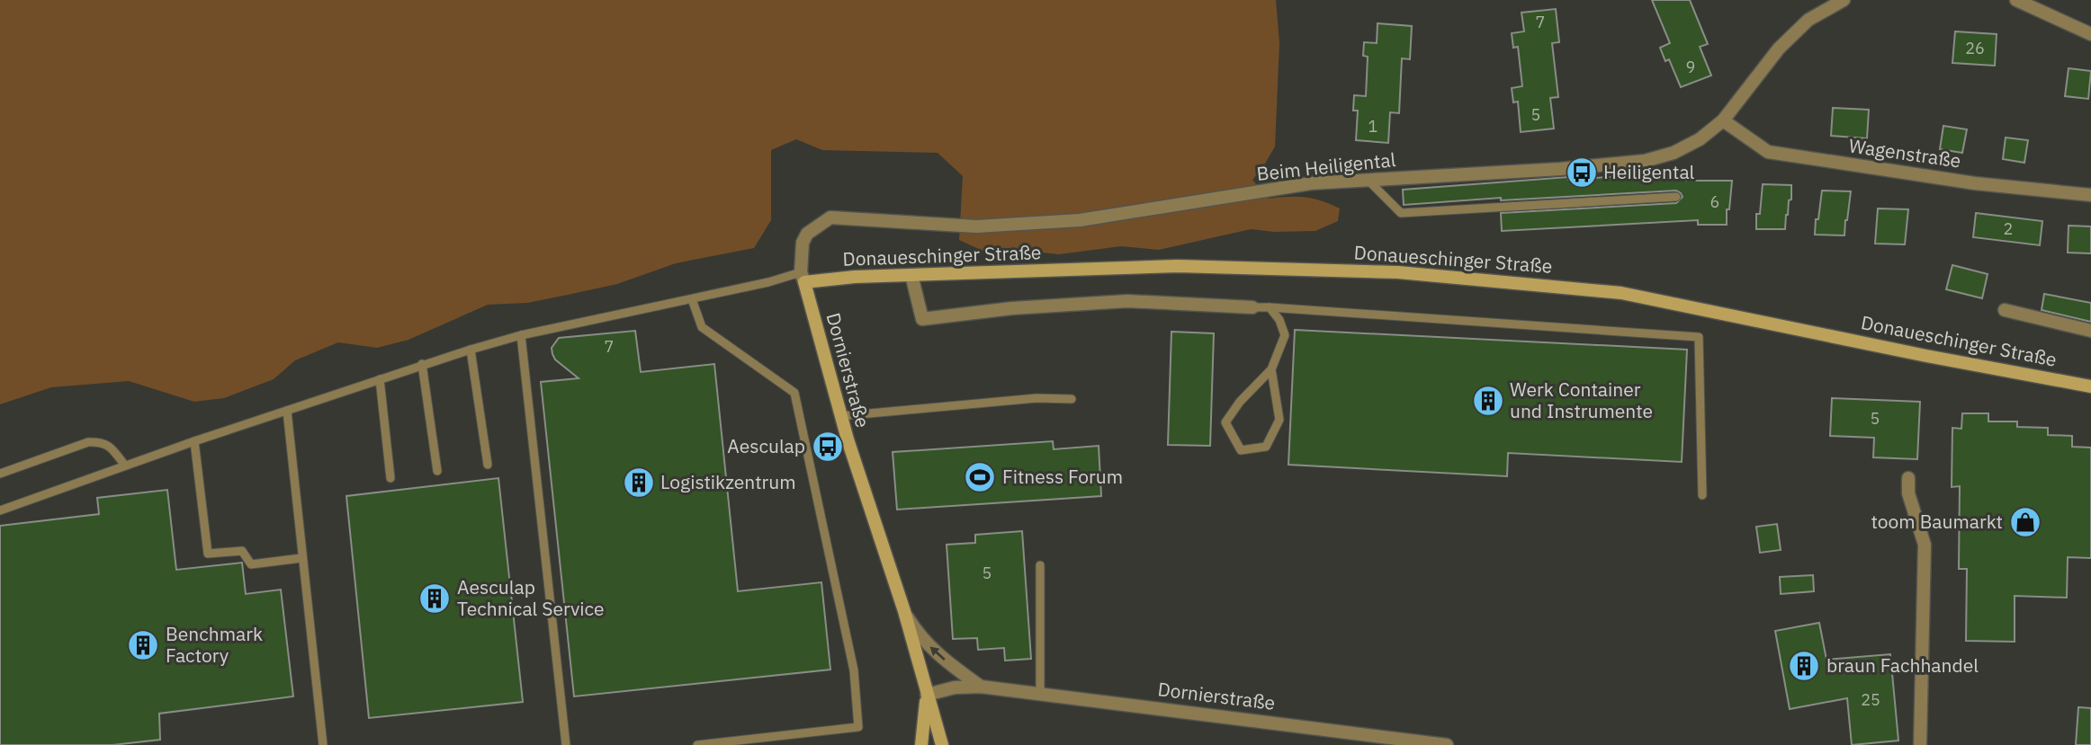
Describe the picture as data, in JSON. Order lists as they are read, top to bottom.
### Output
{
  "streets": {
    "street": [
      "Wagenstraße",
      "Beim Heiligental",
      "Donaueschinger Straße",
      "Dornierstraße"
    ]
  },
  "crossings": [
    ["Wagenstraße", "Beim Heiligental"],
    ["Beim Heiligental", "Donaueschinger Straße"],
    ["Beim Heiligental", "Dornierstraße"],
    ["Donaueschinger Straße", "Dornierstraße"]
  ],
  "places": {
    "bus stop": ["Heiligental", "Aesculap"],
    "building": [
      "Werk Container und Instrumente",
      "Logistikzentrum",
      "Aesculap Technical Service",
      "Benchmark Factory",
      "braun Fachhandel"
    ],
    "sports": ["Fitness Forum"],
    "shop": ["toom Baumarkt"]
  },
  "house_numbers": [
    "7",
    "26",
    "9",
    "5",
    "1",
    "6",
    "2",
    "7",
    "5",
    "5",
    "25"
  ]
}
